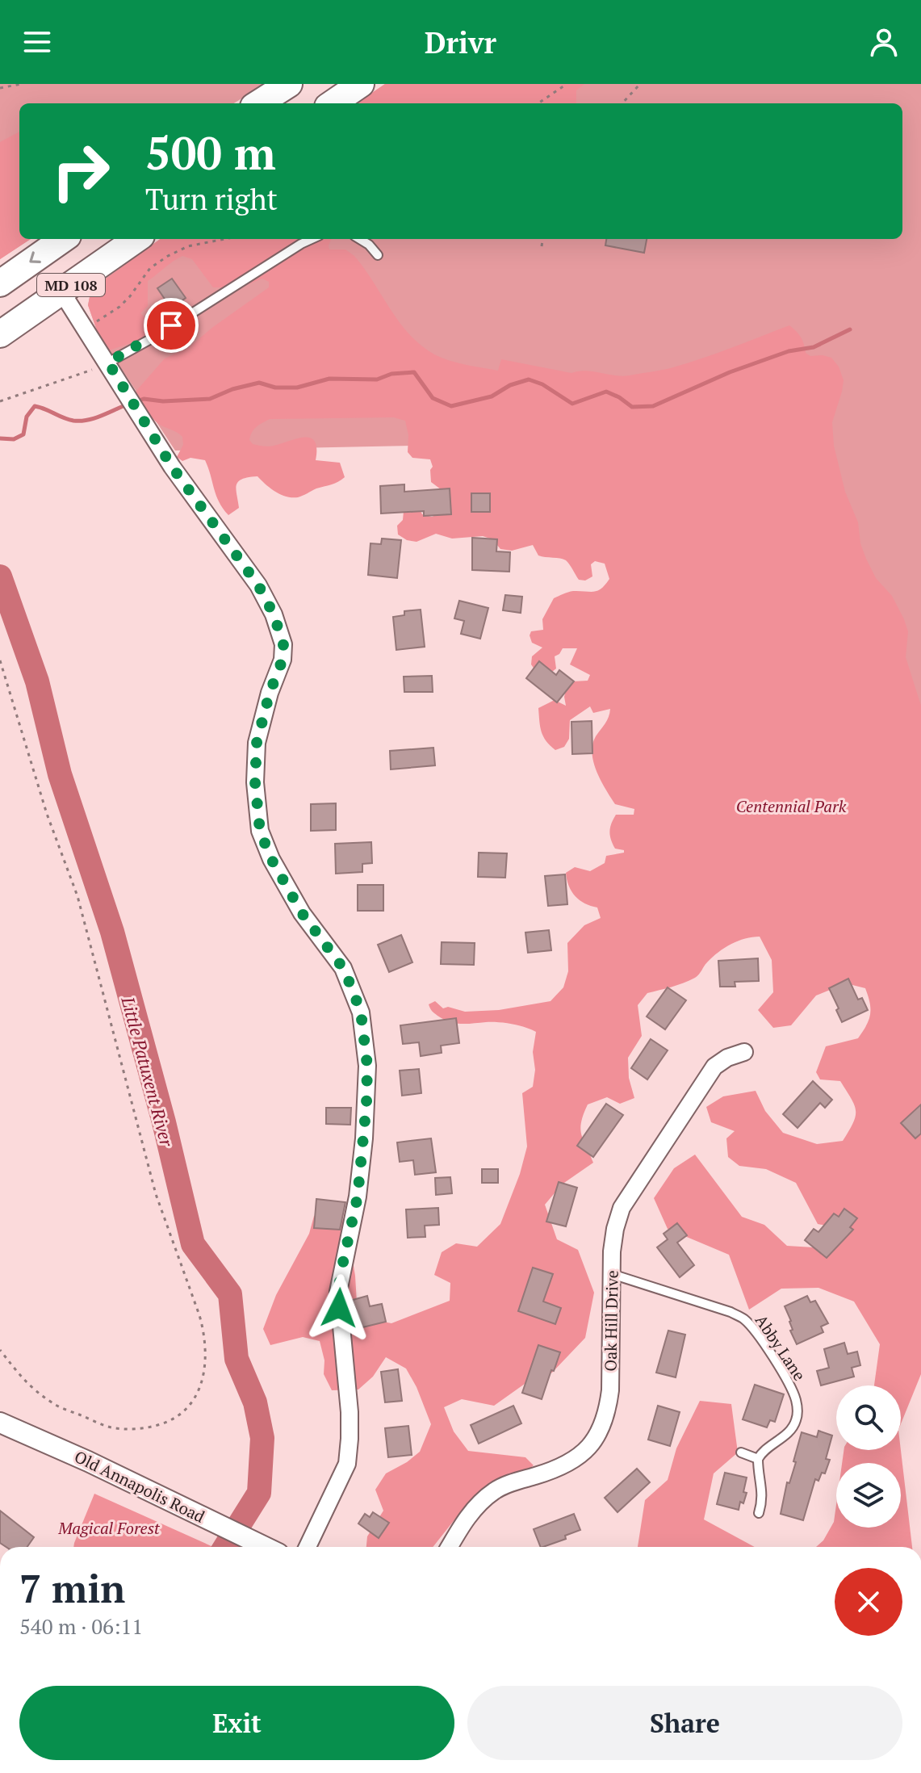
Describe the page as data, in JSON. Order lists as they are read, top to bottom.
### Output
{
  "streets": {
    "main road": ["MD 108"],
    "street": ["Oak Hill Drive", "Old Annapolis Road"],
    "lane": ["Abby Lane"]
  },
  "crossings": [
    ["Oak Hill Drive", "Abby Lane"]
  ],
  "water": ["Little Patuxent River"],
  "parks": ["Centennial Park", "Magical Forest"],
  "page": {
    "header": "Drivr",
    "turn": ["500 m", "Turn right"],
    "heading": ["7 min", "540 m · 06:11"],
    "buttons": ["Exit", "Share"]
  }
}
